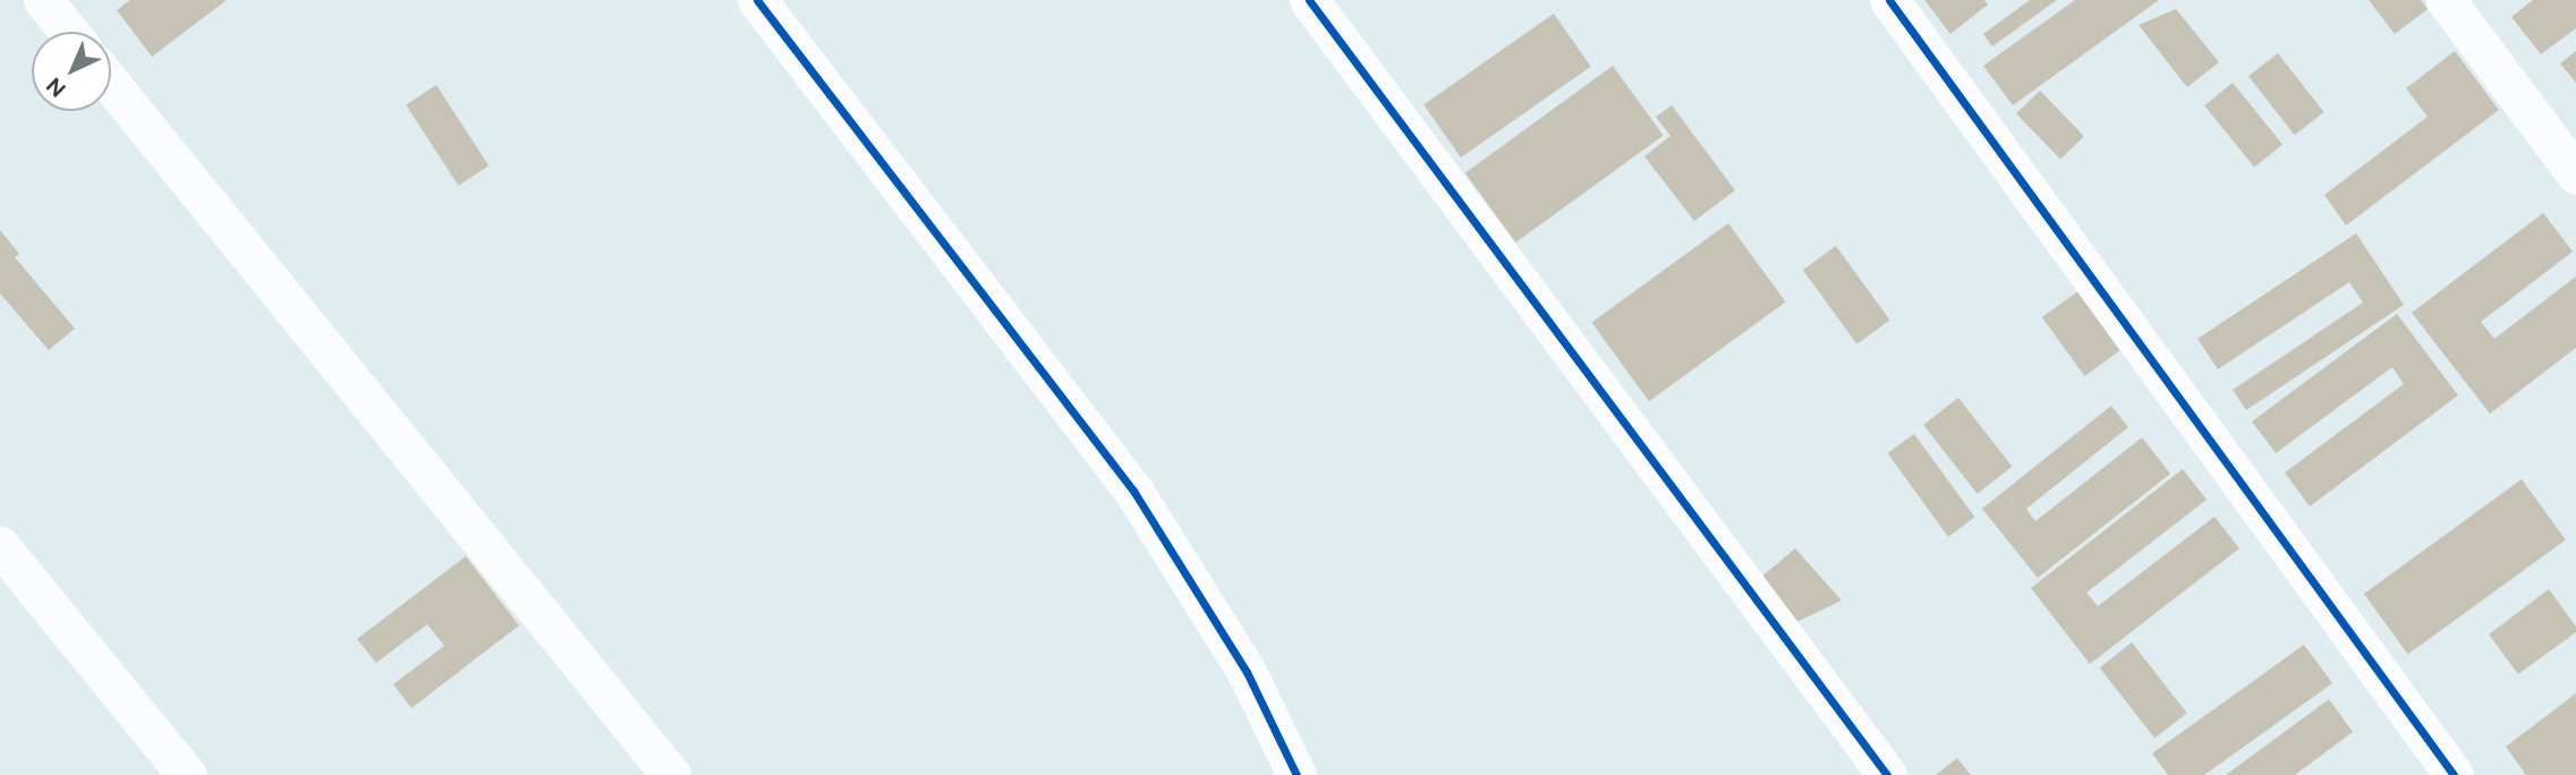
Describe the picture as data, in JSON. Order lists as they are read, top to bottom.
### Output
{
  "north": "bottom left"
}
